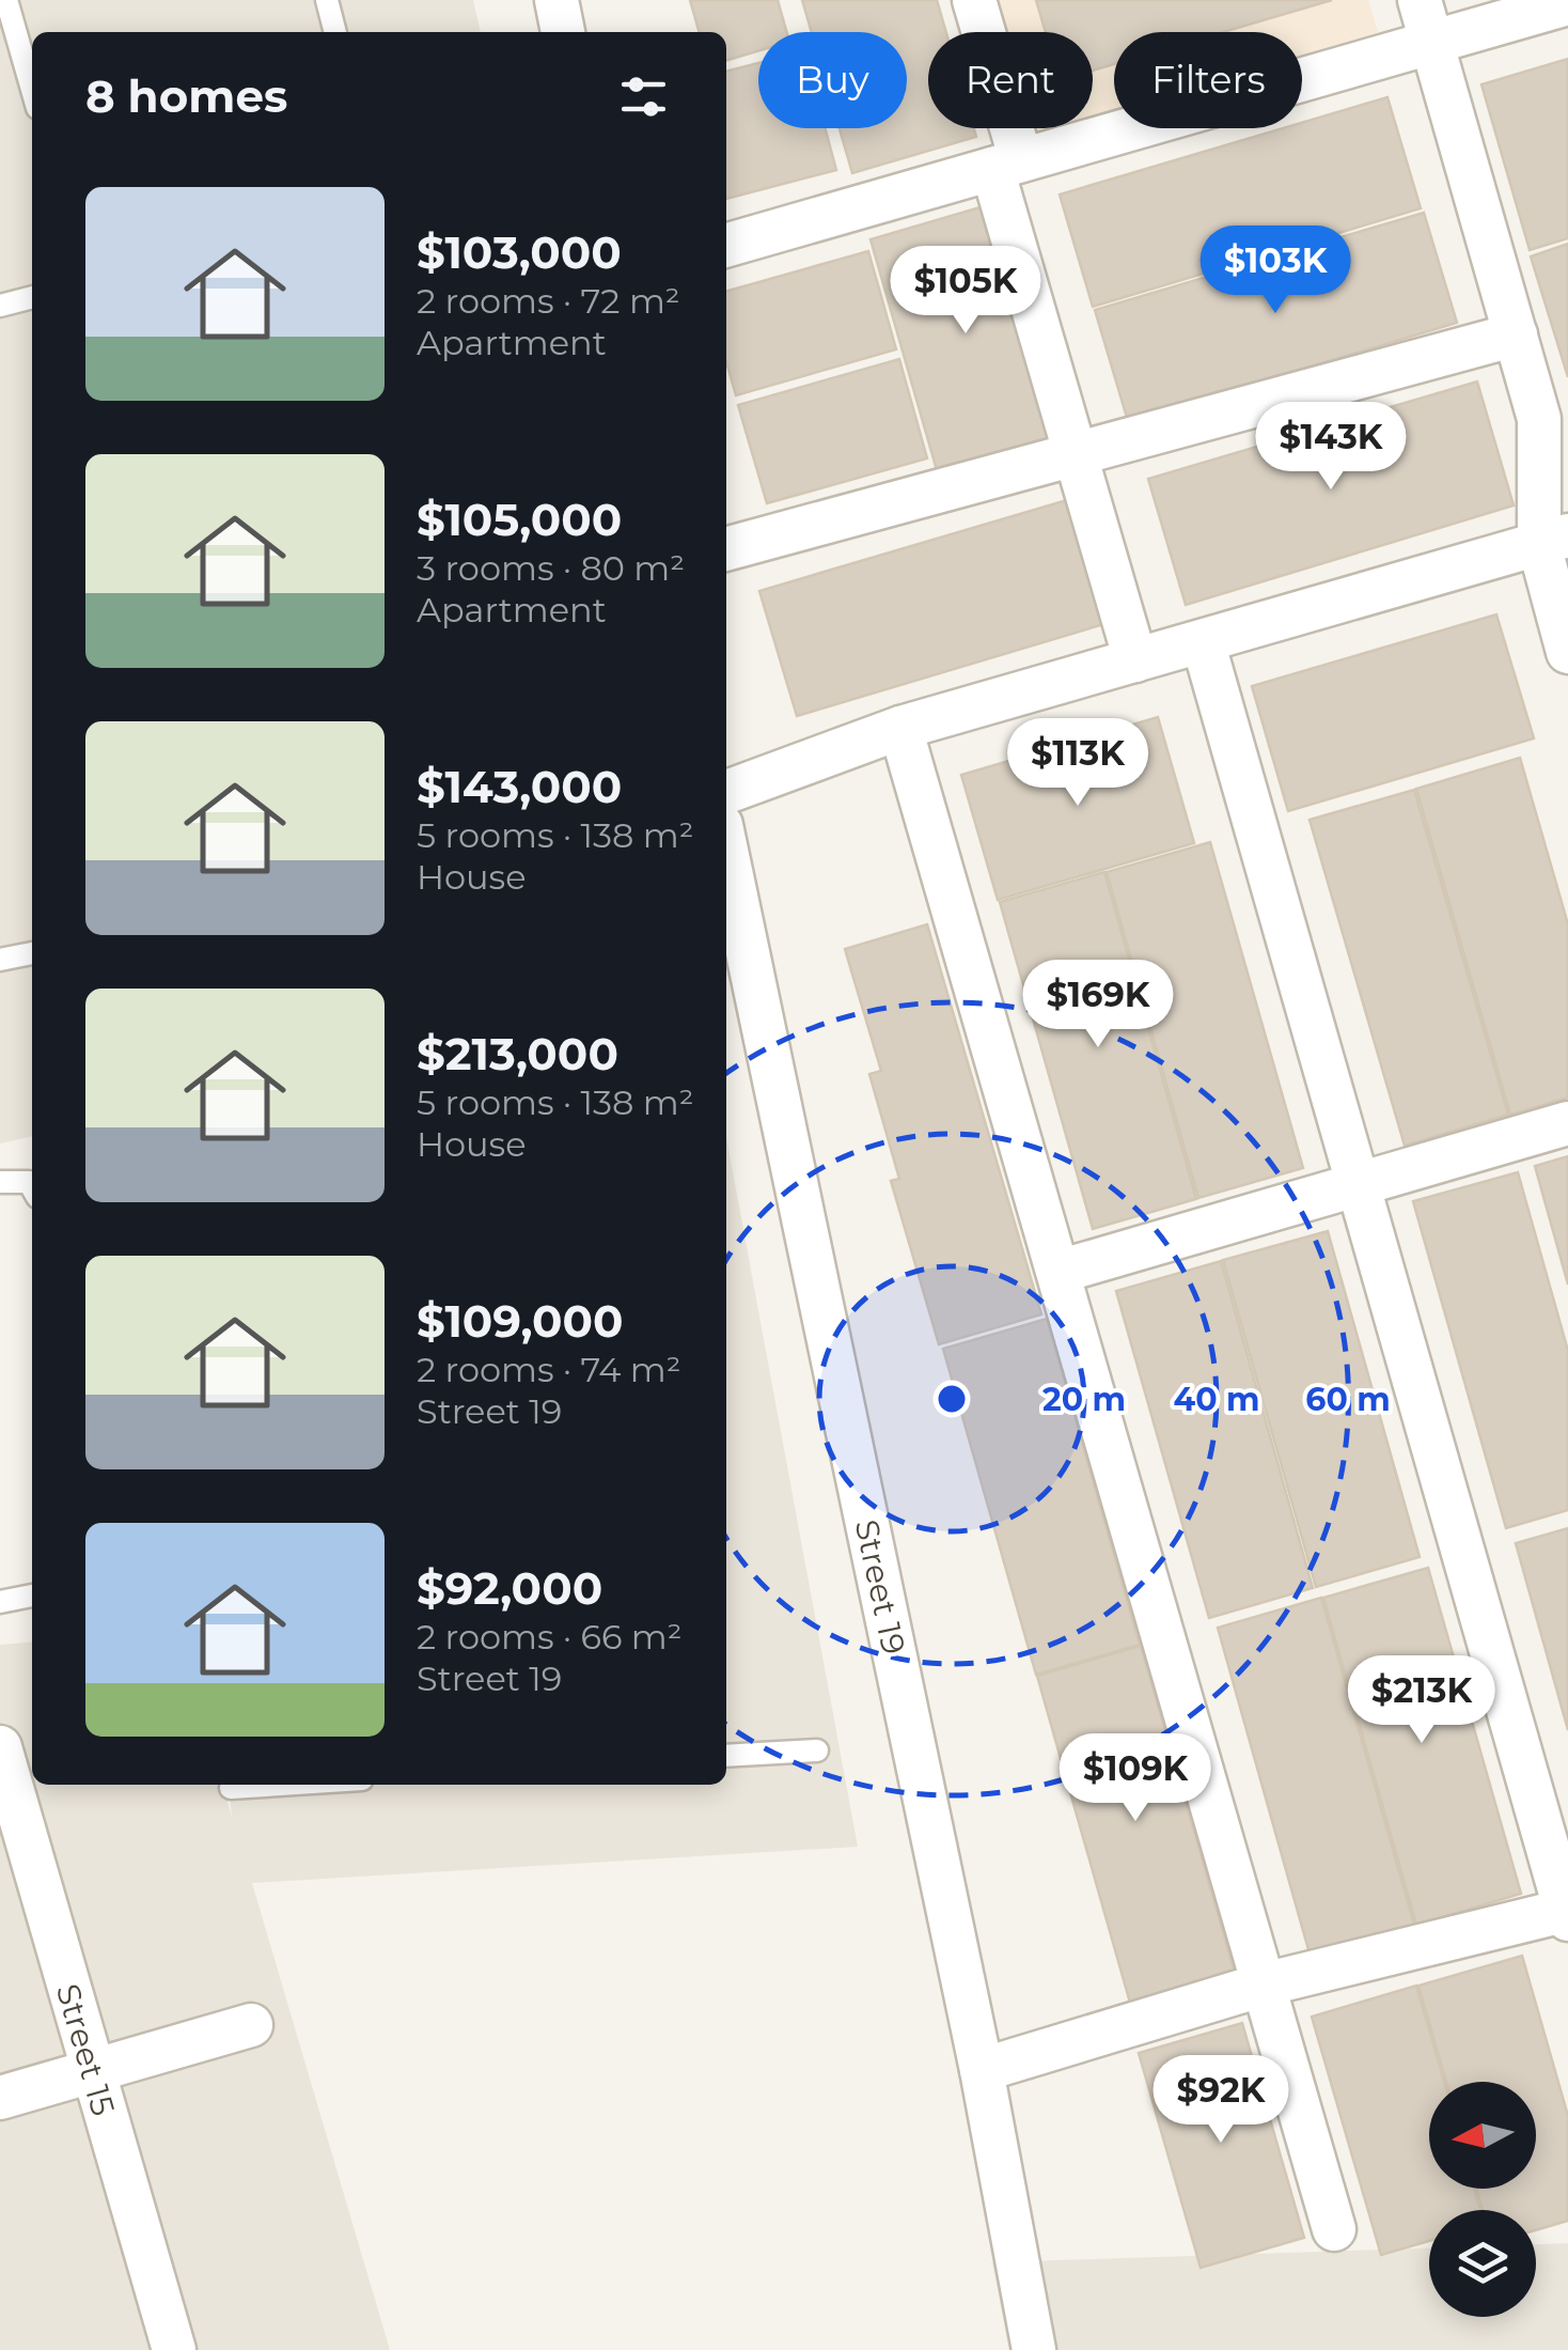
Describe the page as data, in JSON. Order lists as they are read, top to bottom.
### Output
{
  "streets": {
    "street": ["Street 19", "Street 15"]
  },
  "north": "left",
  "page": {
    "chip": ["Buy", "Rent", "Filters"],
    "heading": "8 homes",
    "list": [
      {
        "name": "$103,000",
        "note": "2 rooms · 72 m² · Apartment"
      },
      {
        "name": "$105,000",
        "note": "3 rooms · 80 m² · Apartment"
      },
      {
        "name": "$143,000",
        "note": "5 rooms · 138 m² · House"
      },
      {
        "name": "$213,000",
        "note": "5 rooms · 138 m² · House"
      },
      {
        "name": "$109,000",
        "note": "2 rooms · 74 m² · Street 19"
      },
      {
        "name": "$92,000",
        "note": "2 rooms · 66 m² · Street 19"
      }
    ],
    "price": [
      "$103K",
      "$105K",
      "$143K",
      "$113K",
      "$169K",
      "$213K",
      "$109K",
      "$92K"
    ]
  },
  "rings": ["20 m", "40 m", "60 m"]
}
